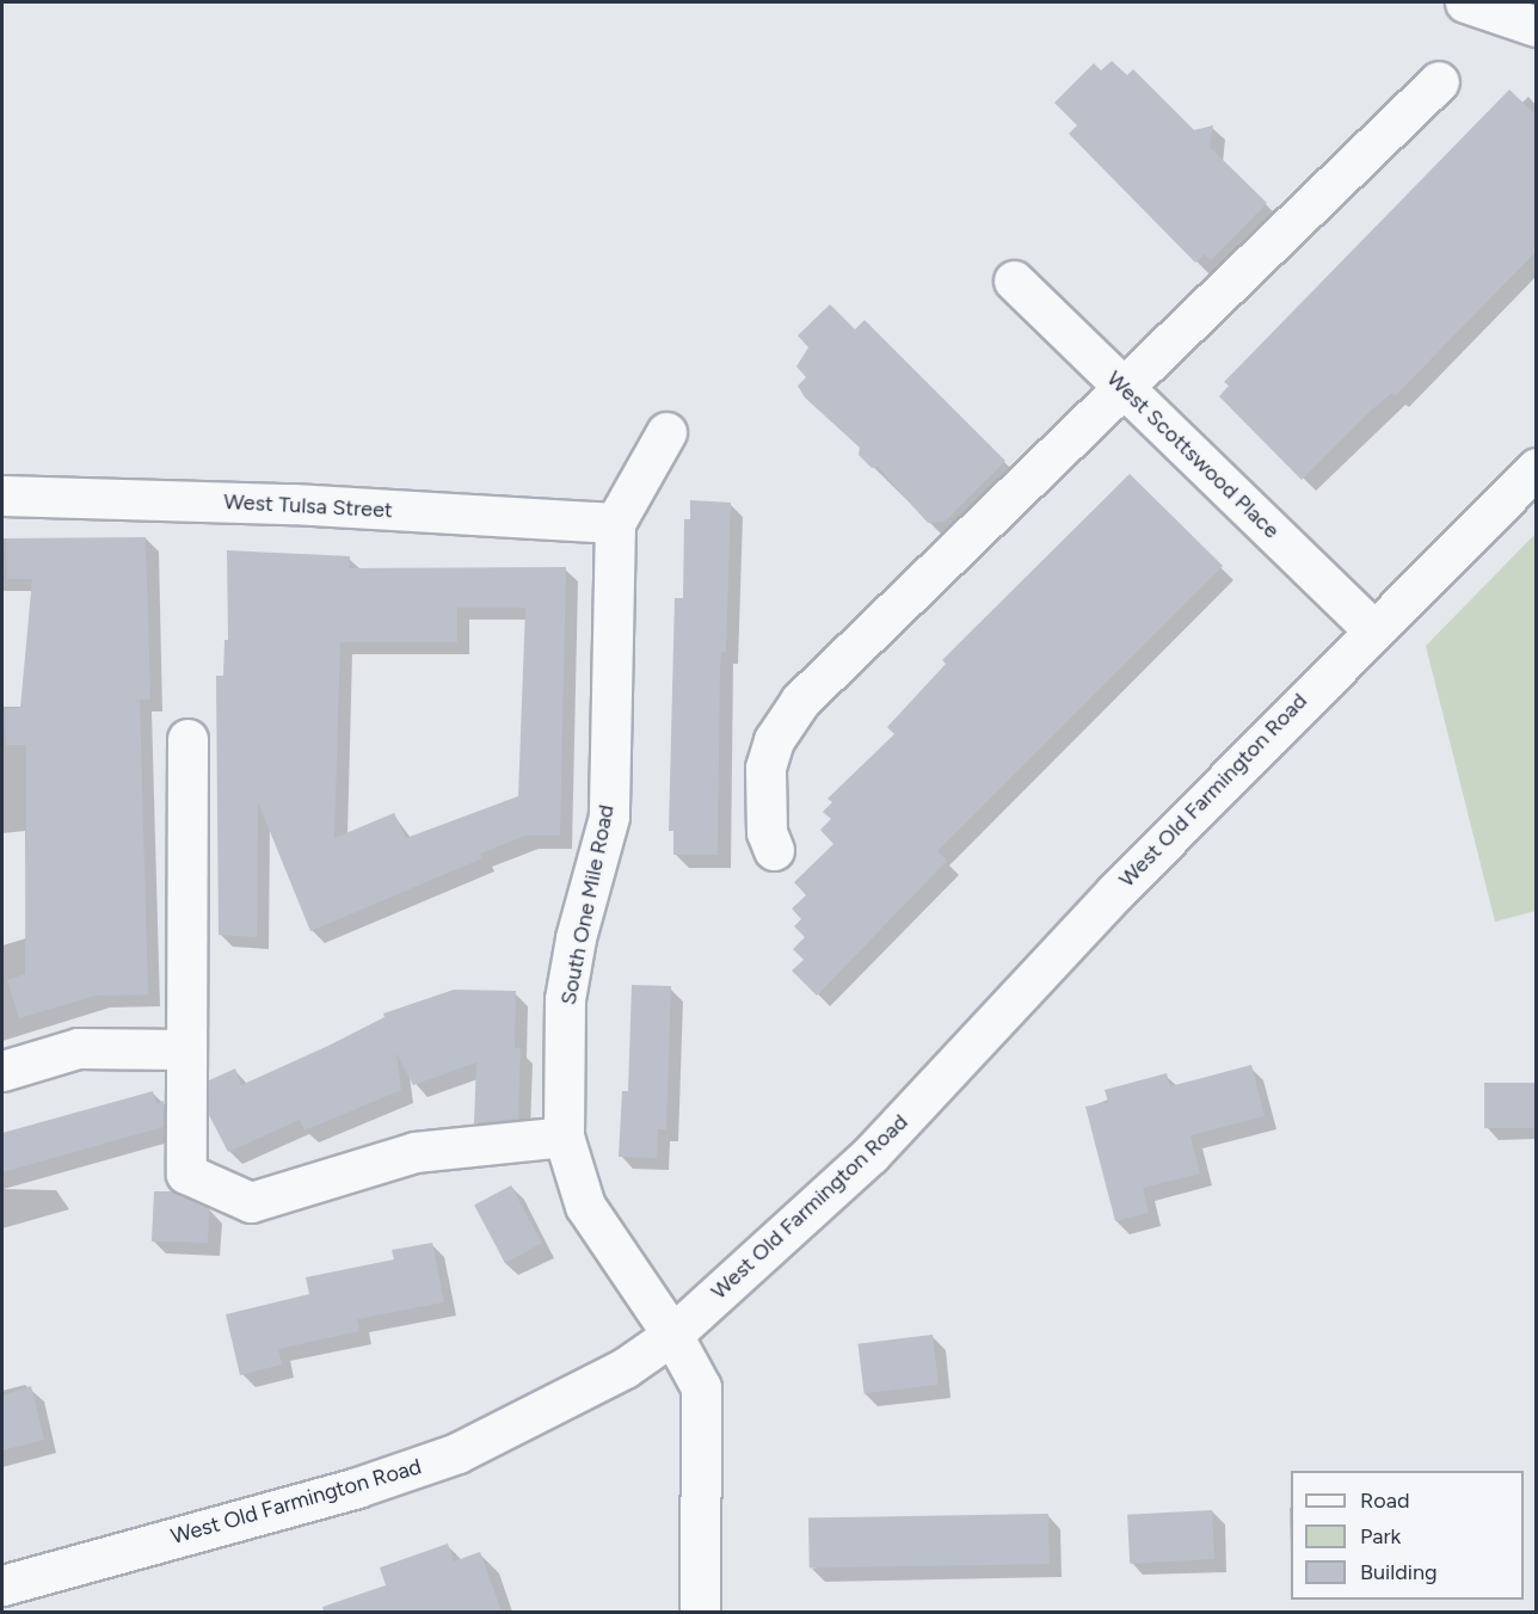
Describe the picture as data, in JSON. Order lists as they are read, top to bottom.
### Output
{
  "streets": {
    "street": [
      "West Scottswood Place",
      "West Tulsa Street",
      "West Old Farmington Road",
      "South One Mile Road"
    ]
  },
  "crossings": [
    ["West Scottswood Place", "West Old Farmington Road"],
    ["West Tulsa Street", "South One Mile Road"],
    ["West Old Farmington Road", "South One Mile Road"]
  ],
  "legend": ["Road", "Park", "Building"]
}
